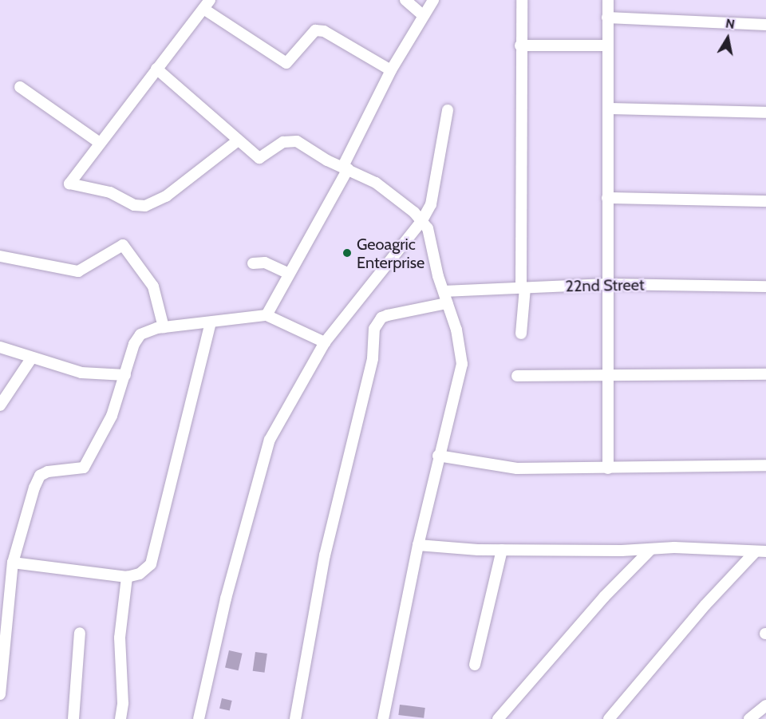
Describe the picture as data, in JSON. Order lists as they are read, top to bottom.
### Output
{
  "streets": {
    "street": ["22nd Street"]
  },
  "places": ["Geoagric Enterprise"],
  "north": "top"
}
